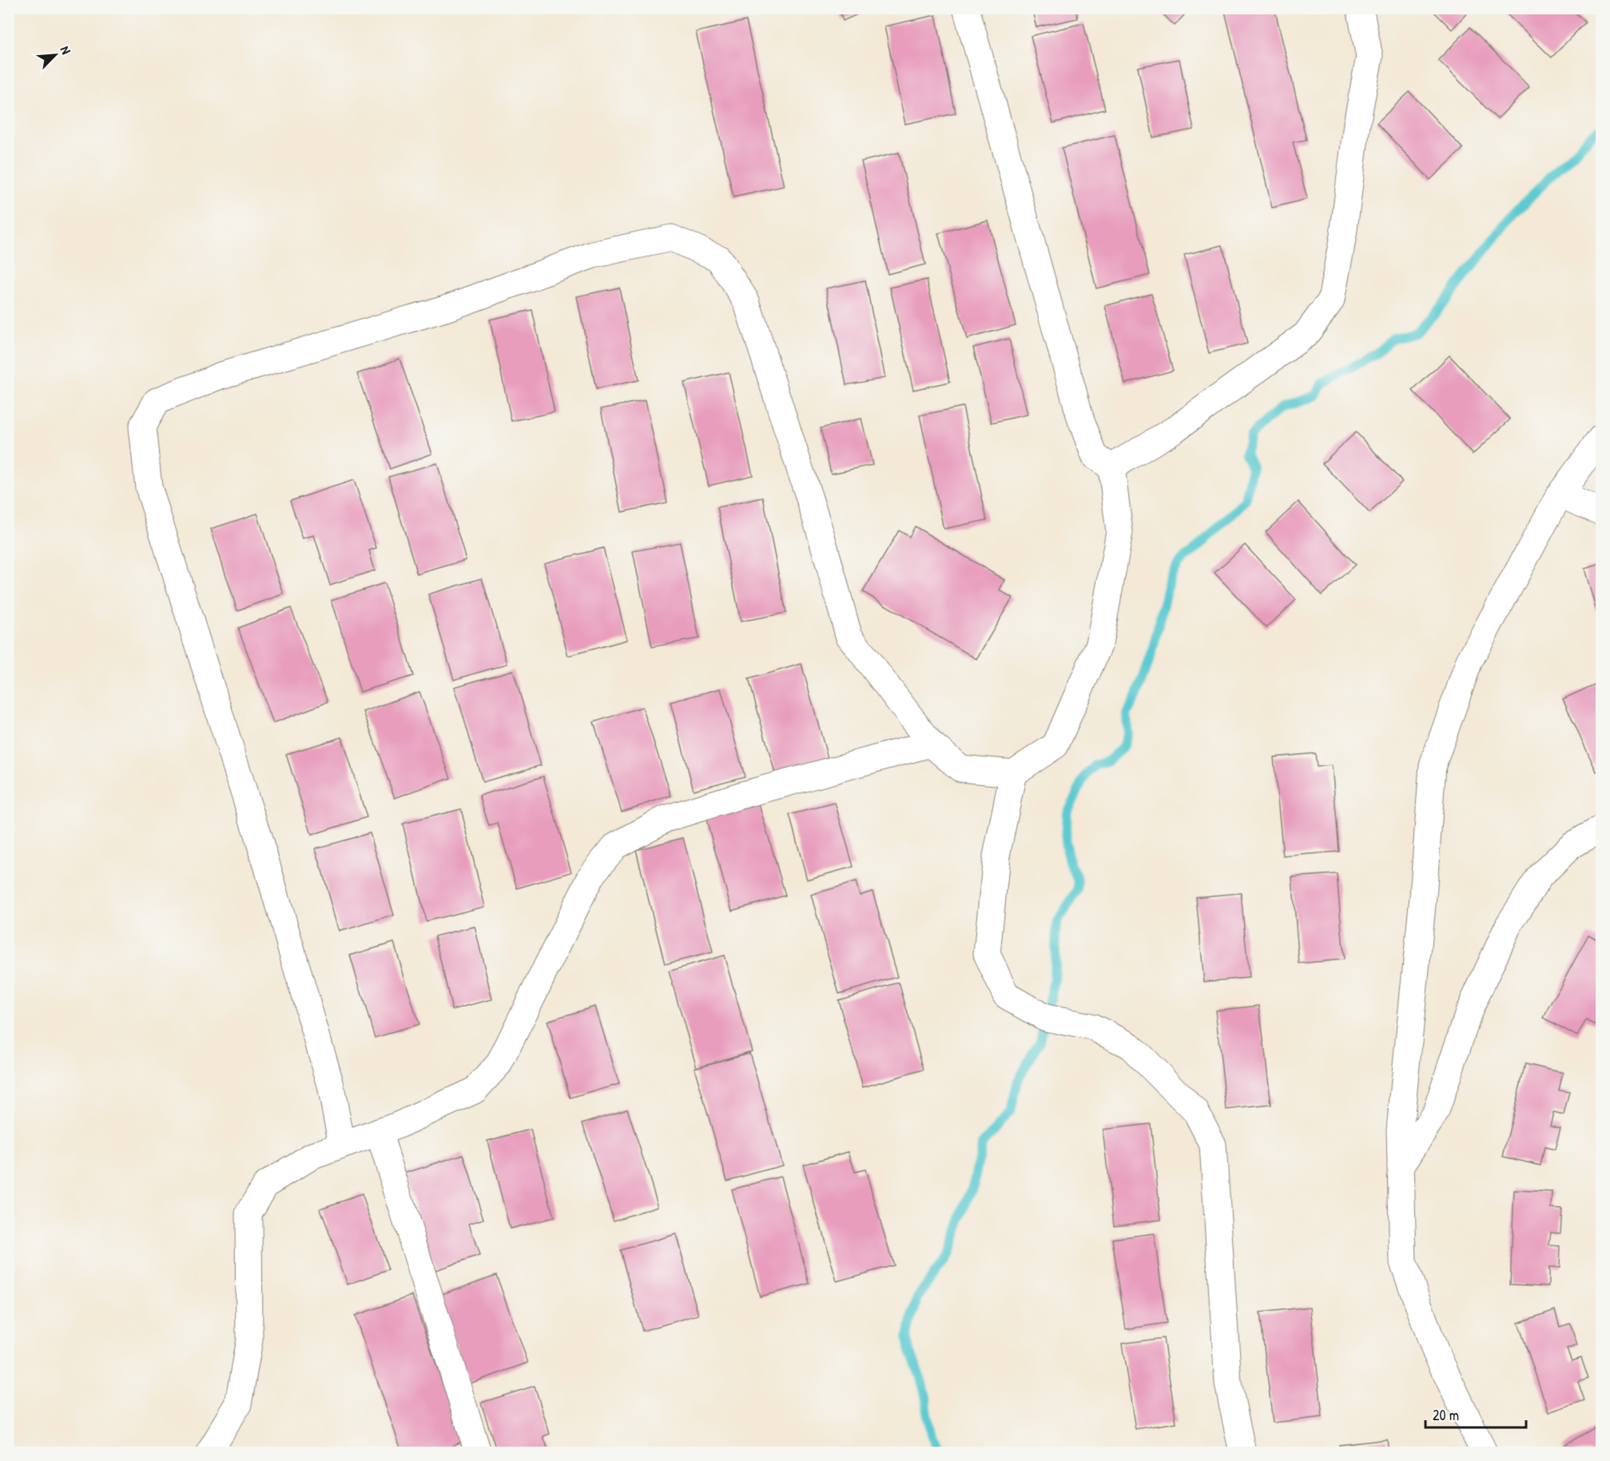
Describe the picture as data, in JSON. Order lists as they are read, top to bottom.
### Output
{
  "scale_bar": "20 m",
  "north": "top right"
}
